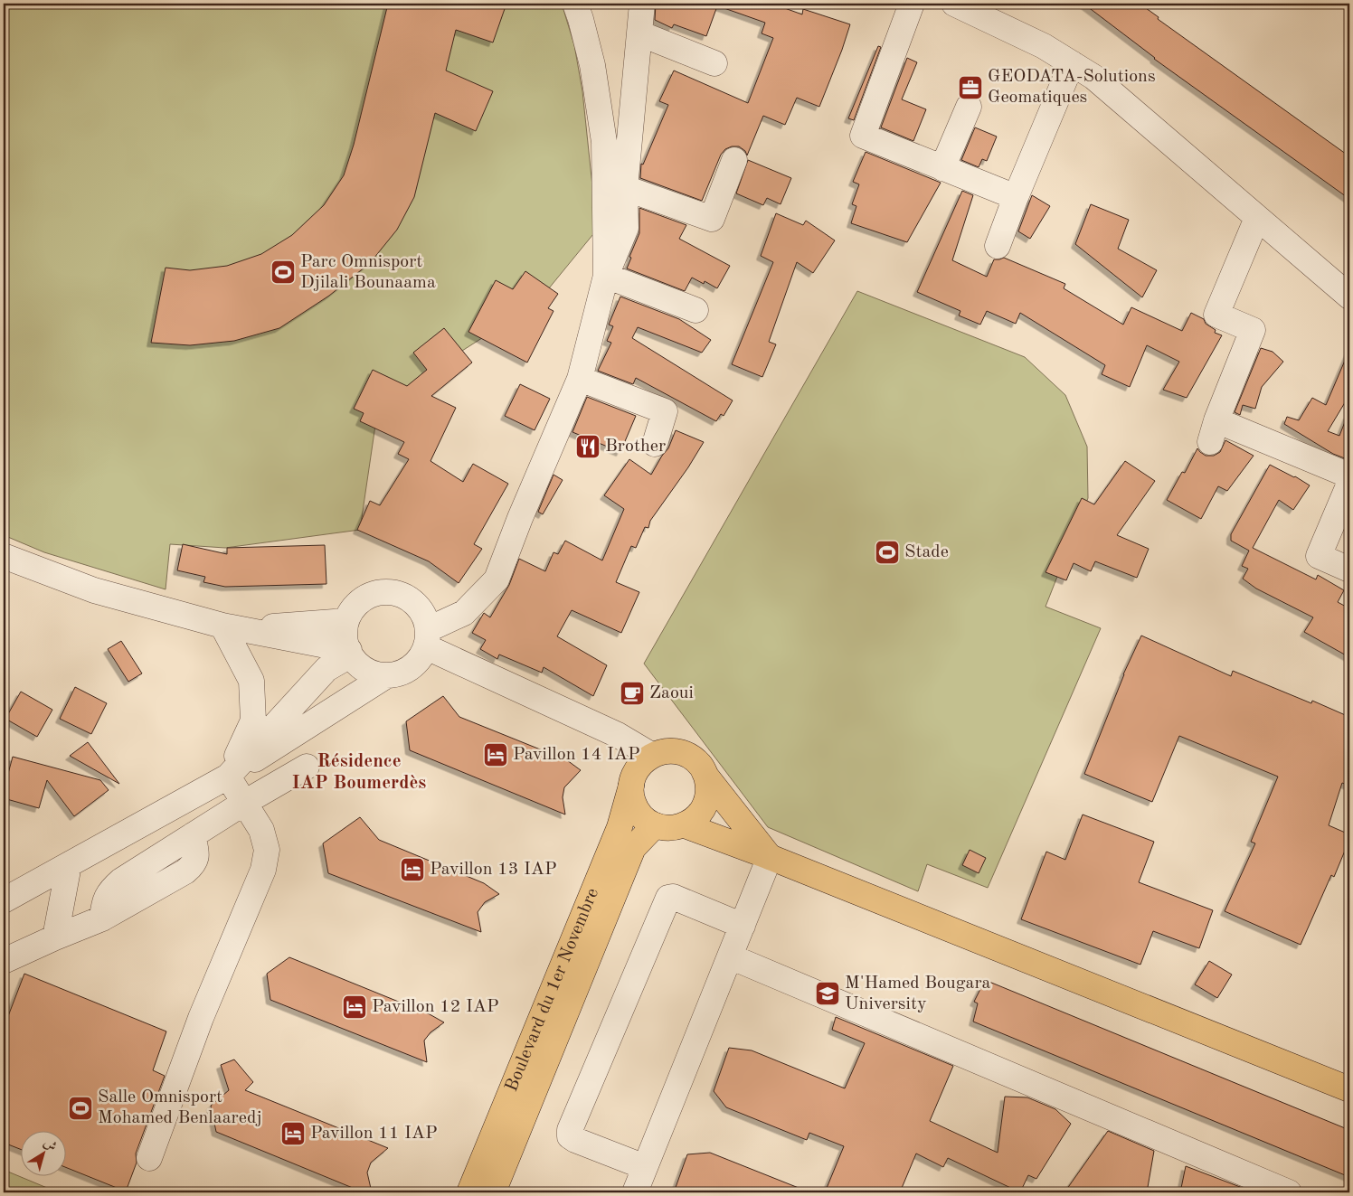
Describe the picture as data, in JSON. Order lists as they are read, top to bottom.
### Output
{
  "streets": {
    "main road": ["Boulevard du 1er Novembre"]
  },
  "districts": ["Résidence IAP Boumerdès"],
  "places": {
    "office": ["GEODATA-Solutions Geomatiques"],
    "sports": ["Parc Omnisport Djilali Bounaama", "Stade", "Salle Omnisport Mohamed Benlaaredj"],
    "restaurant": ["Brother"],
    "cafe": ["Zaoui"],
    "hotel": [
      "Pavillon 14 IAP",
      "Pavillon 13 IAP",
      "Pavillon 12 IAP",
      "Pavillon 11 IAP"
    ],
    "school or university": ["M'Hamed Bougara University"]
  },
  "north": "top right"
}
